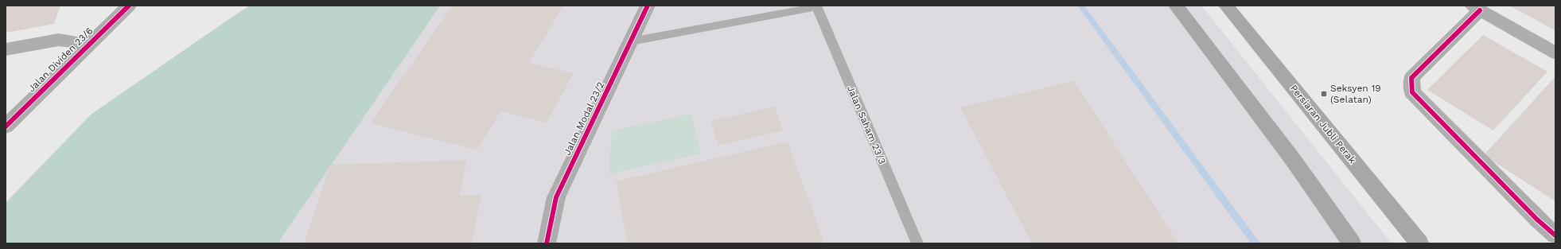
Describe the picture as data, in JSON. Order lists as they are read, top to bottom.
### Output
{
  "streets": {
    "main road": ["Persiaran Jubli Perak"],
    "street": ["Jalan Dividen 23/6", "Jalan Modal 23/2"],
    "lane": ["Jalan Saham 23/3"]
  },
  "places": {
    "transit": ["Seksyen 19 (Selatan)"]
  }
}
